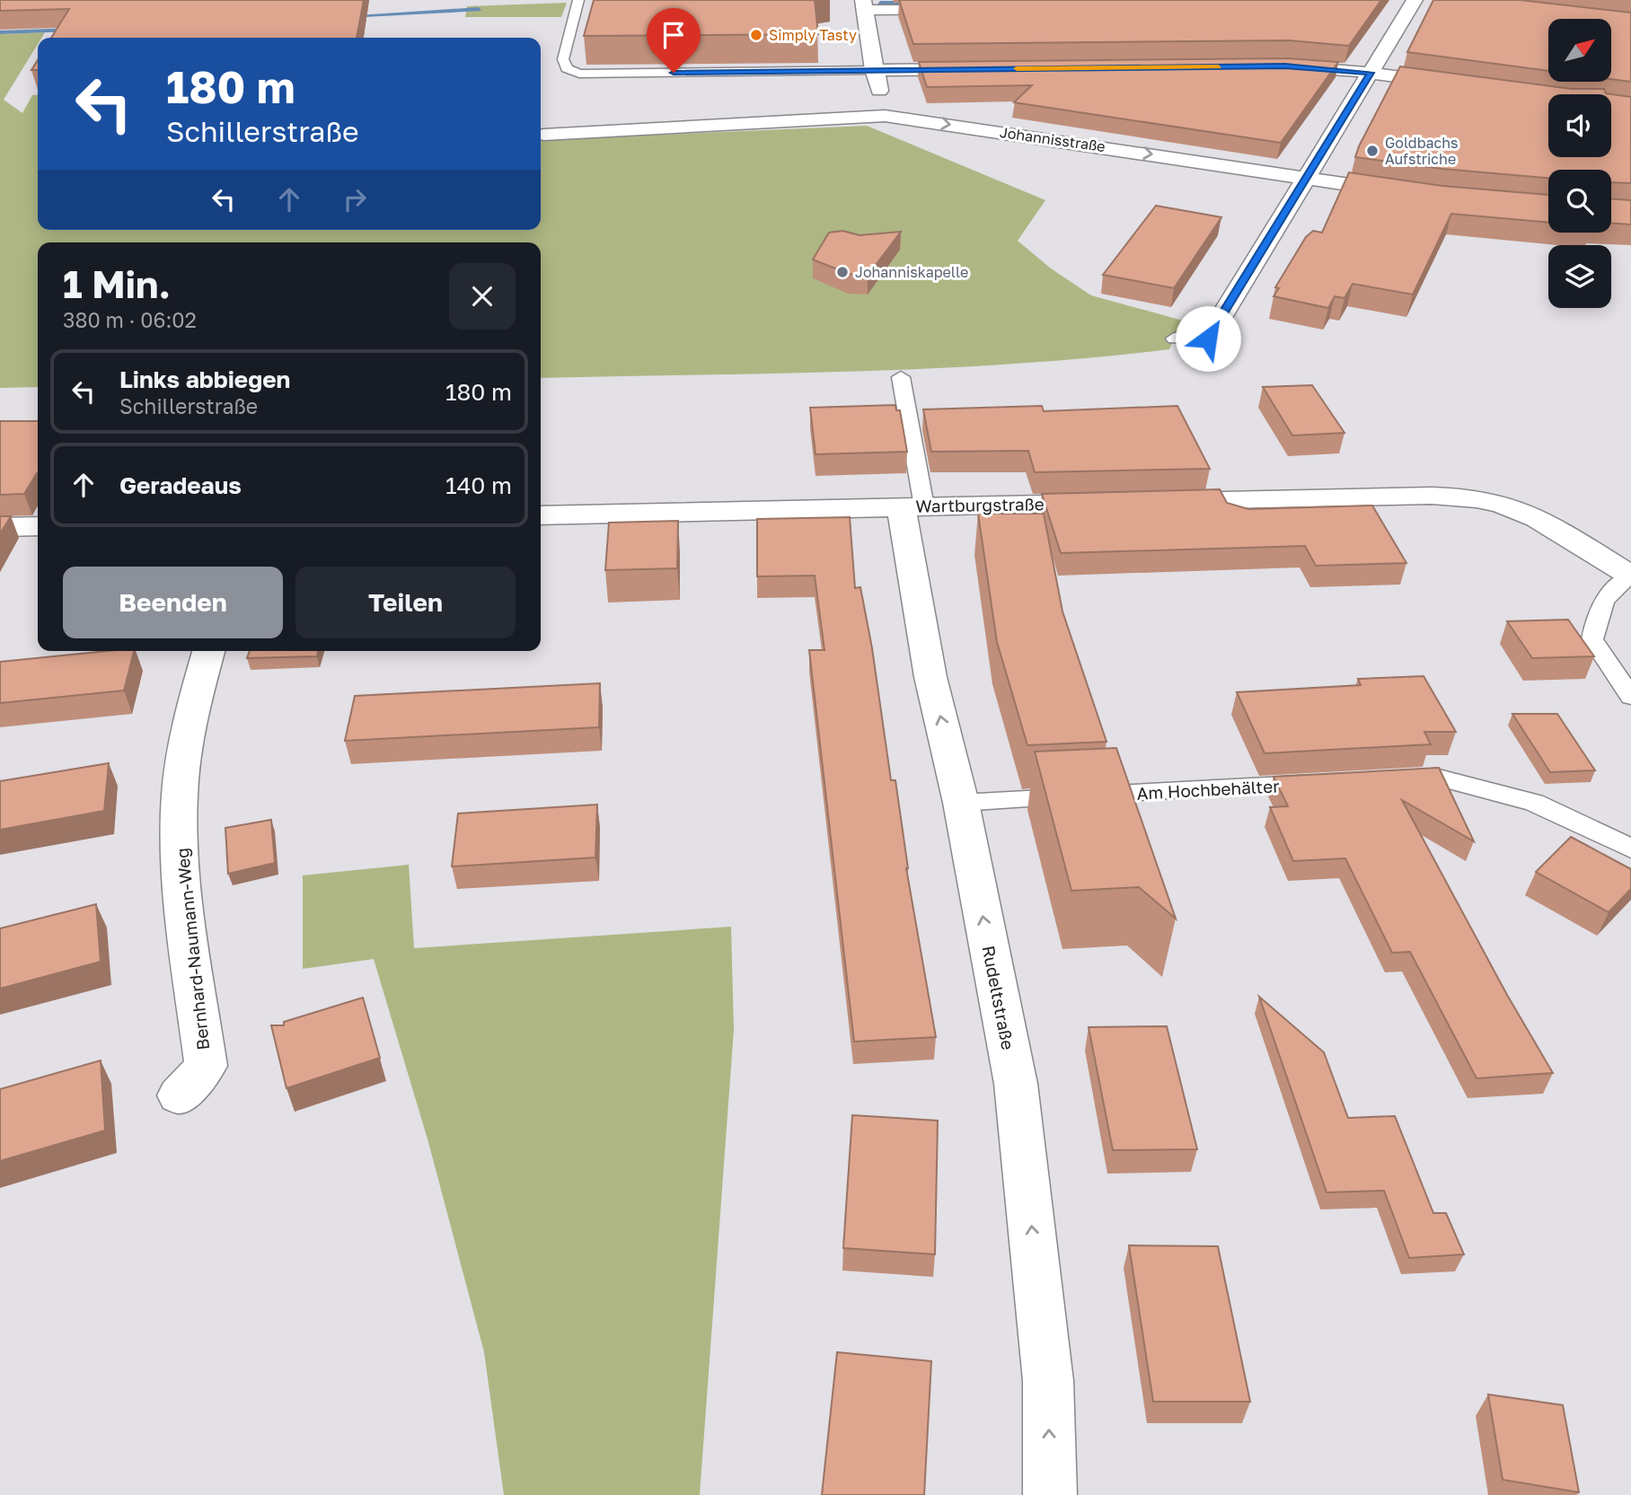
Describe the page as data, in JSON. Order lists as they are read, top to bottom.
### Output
{
  "streets": {
    "street": [
      "Johannisstraße",
      "Wartburgstraße",
      "Bernhard-Naumann-Weg",
      "Rudeltstraße"
    ],
    "lane": ["Am Hochbehälter"]
  },
  "crossings": [
    ["Wartburgstraße", "Rudeltstraße"],
    ["Am Hochbehälter", "Rudeltstraße"]
  ],
  "one_way": ["Rudeltstraße"],
  "places": ["Simply Tasty", "Goldbachs Aufstriche", "Johanniskapelle"],
  "north": "top right",
  "page": {
    "turn": ["180 m", "Schillerstraße"],
    "heading": ["1 Min.", "380 m · 06:02"],
    "list": [
      {
        "name": "Links abbiegen",
        "note": "Schillerstraße",
        "value": "180 m"
      },
      {
        "name": "Geradeaus",
        "value": "140 m"
      }
    ],
    "buttons": ["Beenden", "Teilen"]
  }
}
